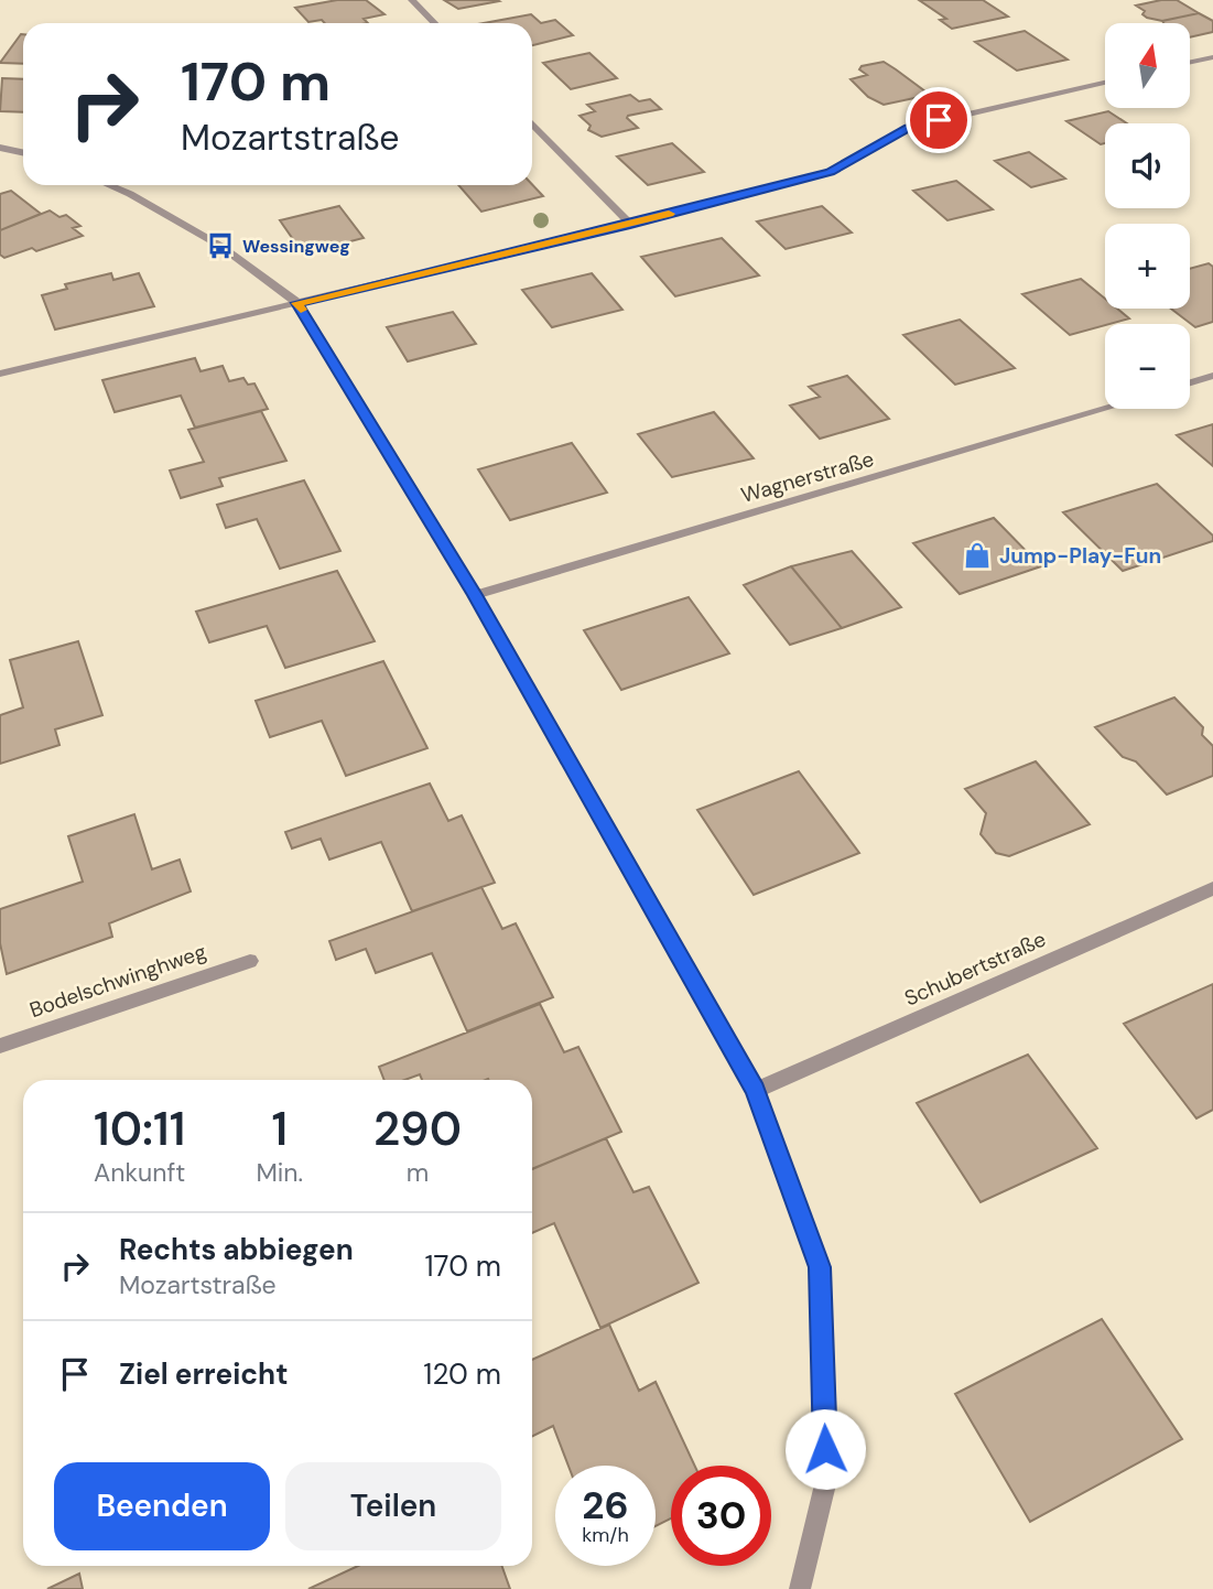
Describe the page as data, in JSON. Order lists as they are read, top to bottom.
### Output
{
  "streets": {
    "street": ["Wagnerstraße", "Schubertstraße", "Bodelschwinghweg"]
  },
  "places": {
    "bus stop": ["Wessingweg"],
    "shop": ["Jump-Play-Fun"]
  },
  "north": "top",
  "page": {
    "map_buttons": ["+", "−"],
    "turn": ["170 m", "Mozartstraße"],
    "eta": [
      "10:11",
      "Ankunft",
      "1",
      "Min.",
      "290",
      "m"
    ],
    "list": [
      {
        "name": "Rechts abbiegen",
        "note": "Mozartstraße",
        "value": "170 m"
      },
      {
        "name": "Ziel erreicht",
        "value": "120 m"
      }
    ],
    "buttons": ["Beenden", "Teilen"],
    "speed": "26 km/h",
    "limit": "30"
  }
}
